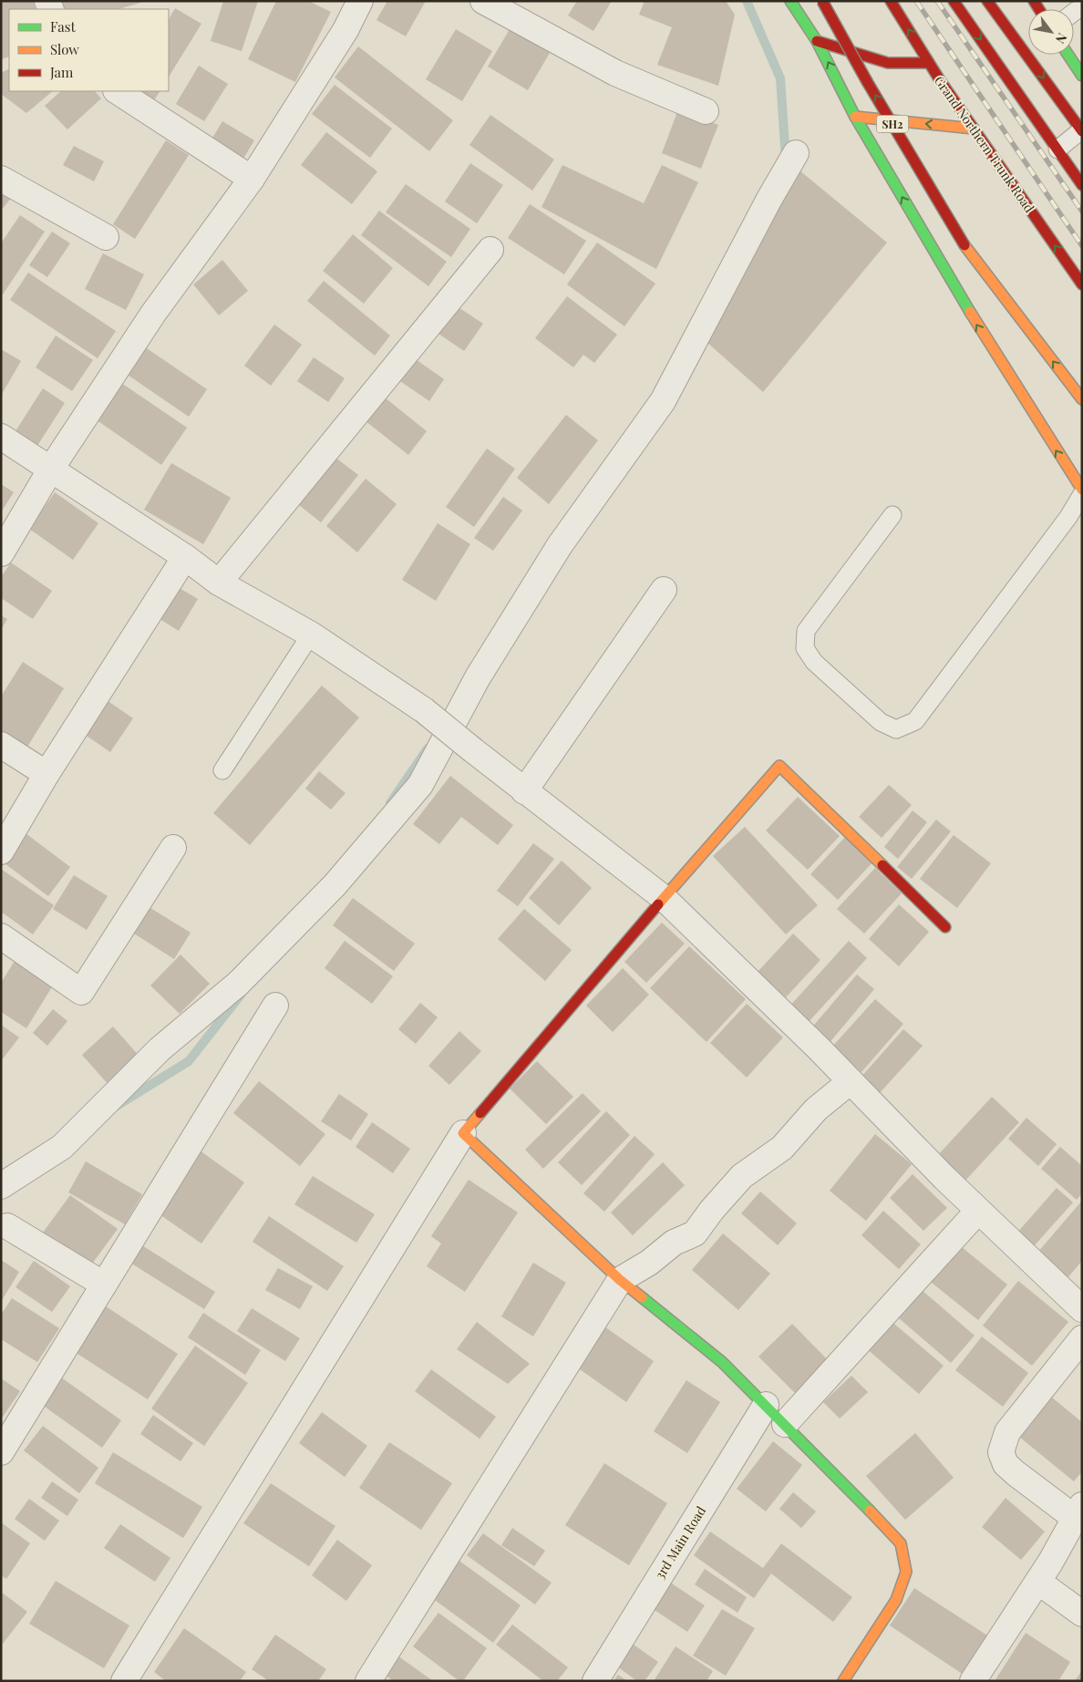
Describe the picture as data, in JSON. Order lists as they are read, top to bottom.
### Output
{
  "streets": {
    "street": ["SH2", "Grand Northern Trunk Road", "3rd Main Road"]
  },
  "legend": ["Fast", "Slow", "Jam"],
  "north": "bottom right"
}
